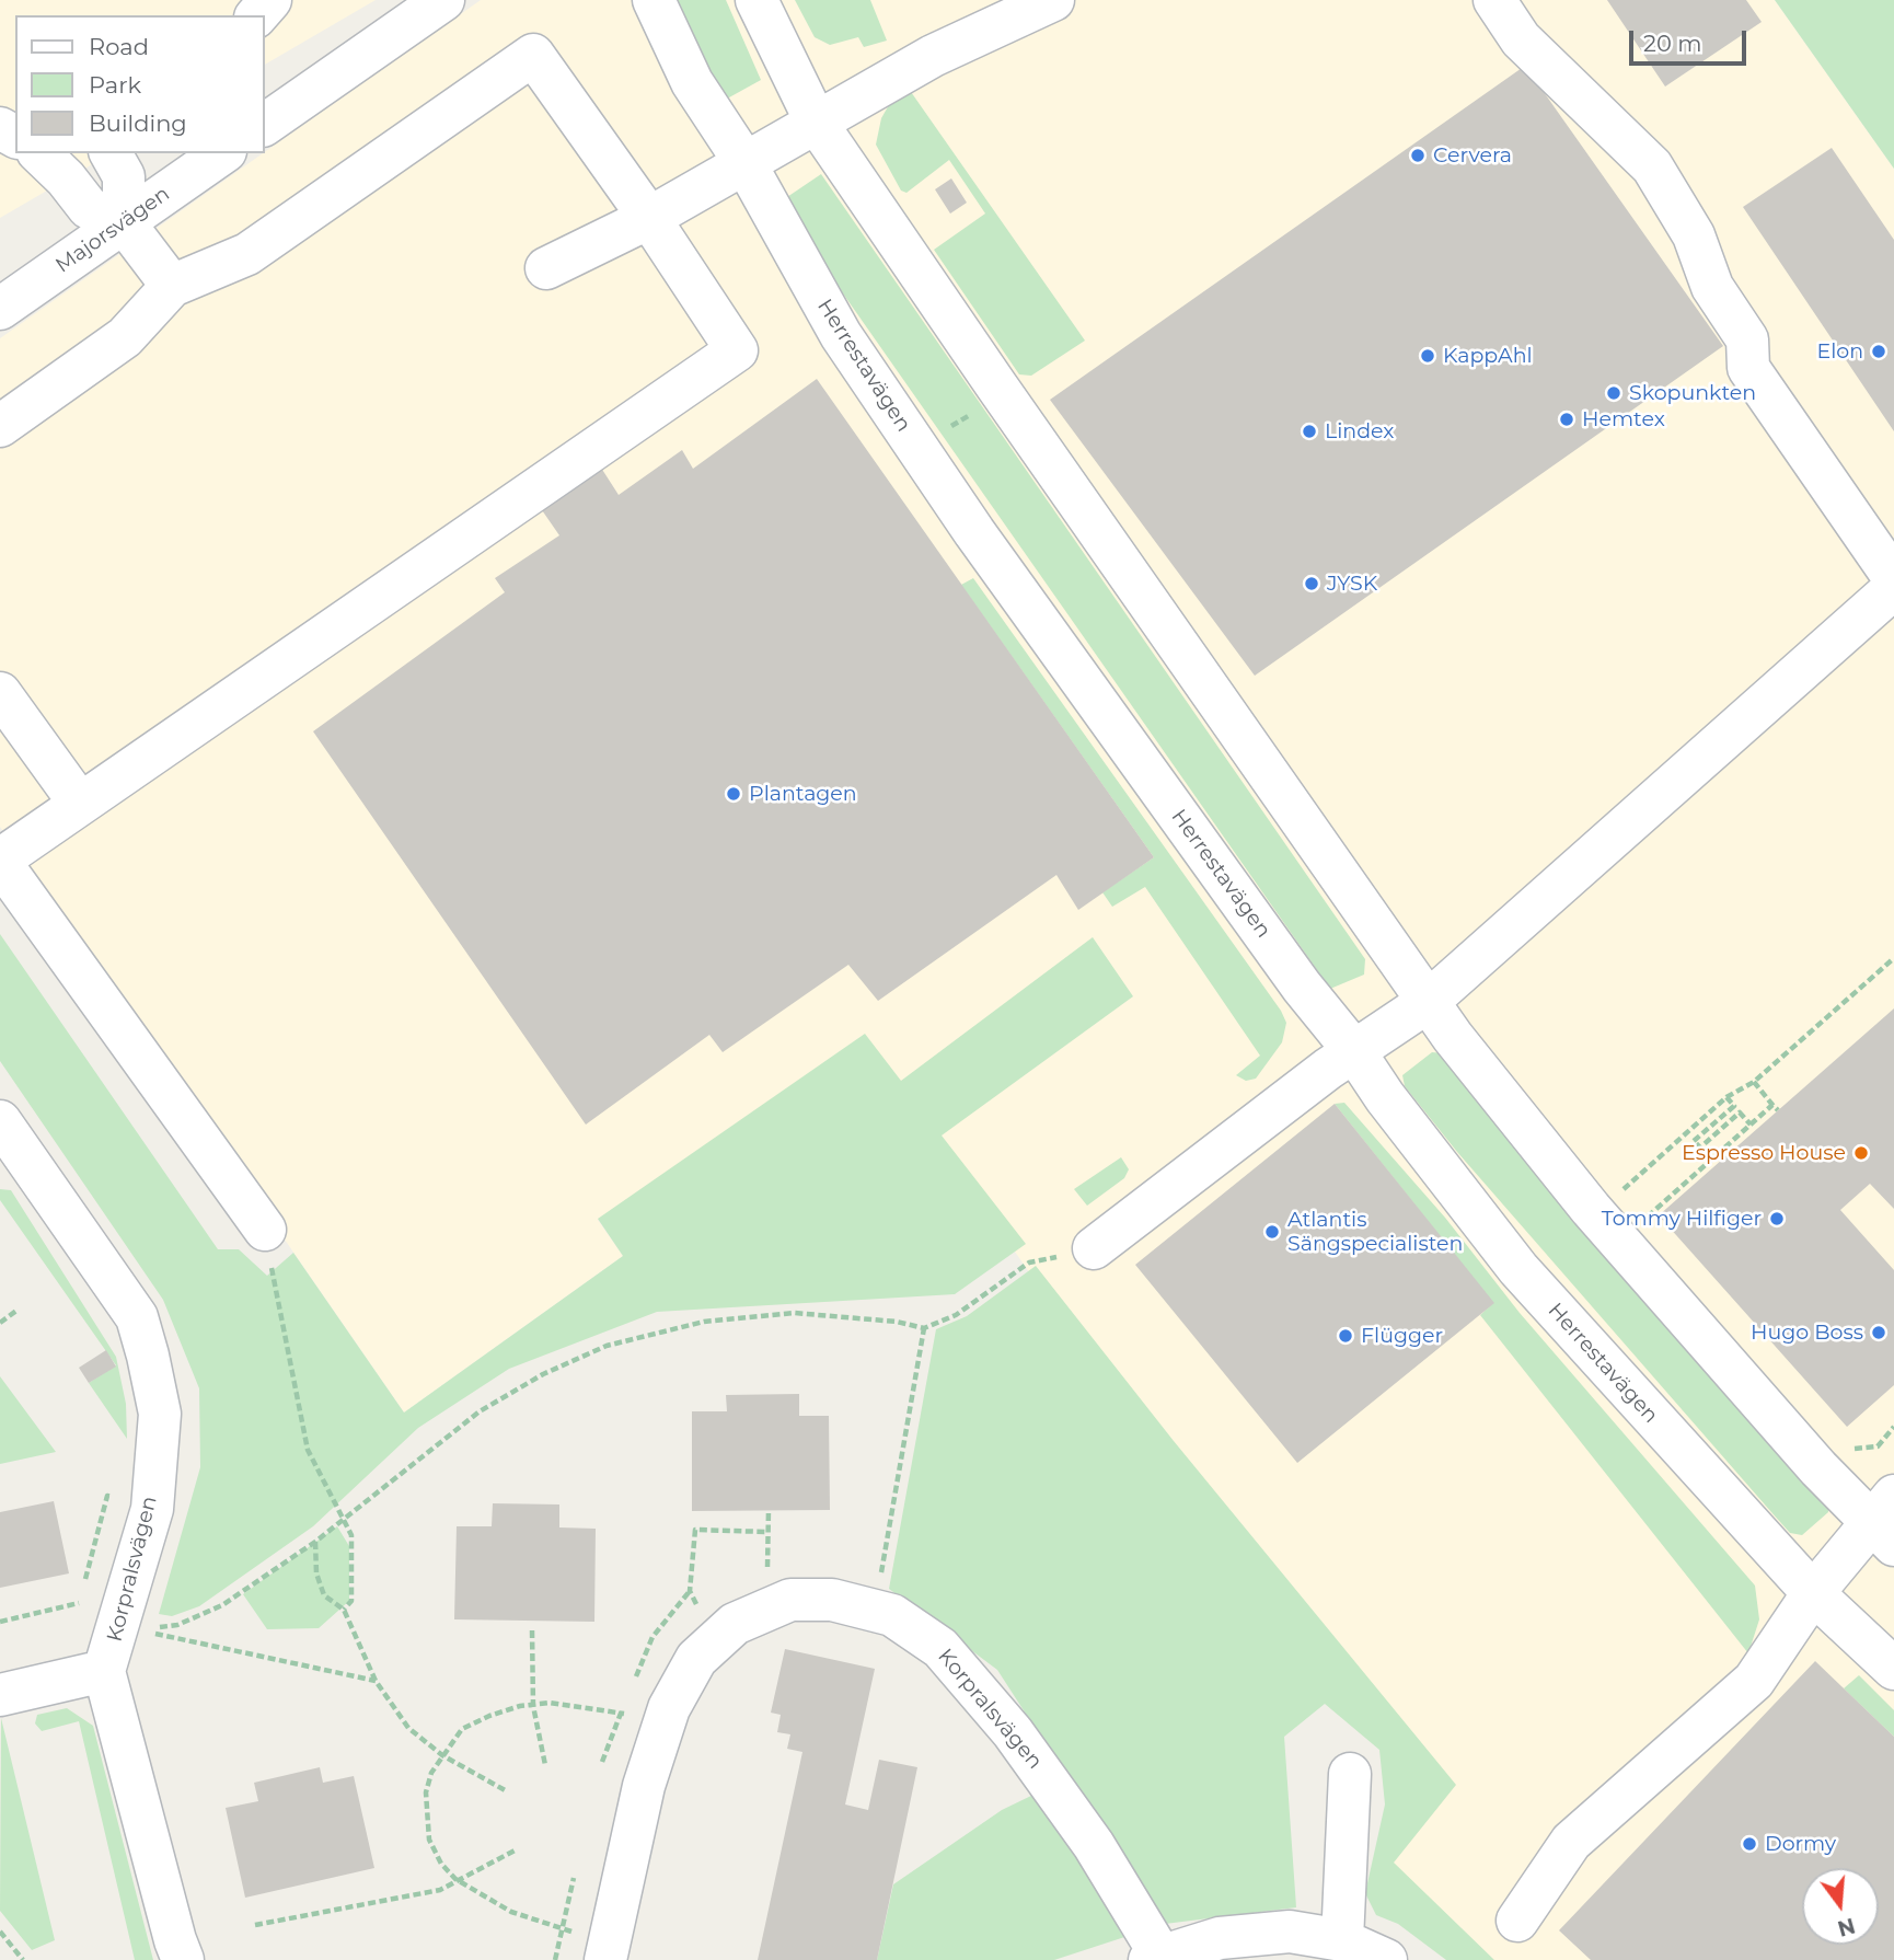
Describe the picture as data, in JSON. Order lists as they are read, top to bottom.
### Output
{
  "streets": {
    "street": ["Majorsvägen", "Herrestavägen", "Korpralsvägen"]
  },
  "places": [
    "Cervera",
    "Elon",
    "KappAhl",
    "Skopunkten",
    "Hemtex",
    "Lindex",
    "JYSK",
    "Plantagen",
    "Espresso House",
    "Tommy Hilfiger",
    "Atlantis Sängspecialisten",
    "Hugo Boss",
    "Flügger",
    "Dormy"
  ],
  "legend": ["Road", "Park", "Building"],
  "scale_bar": "20 m",
  "north": "bottom"
}
